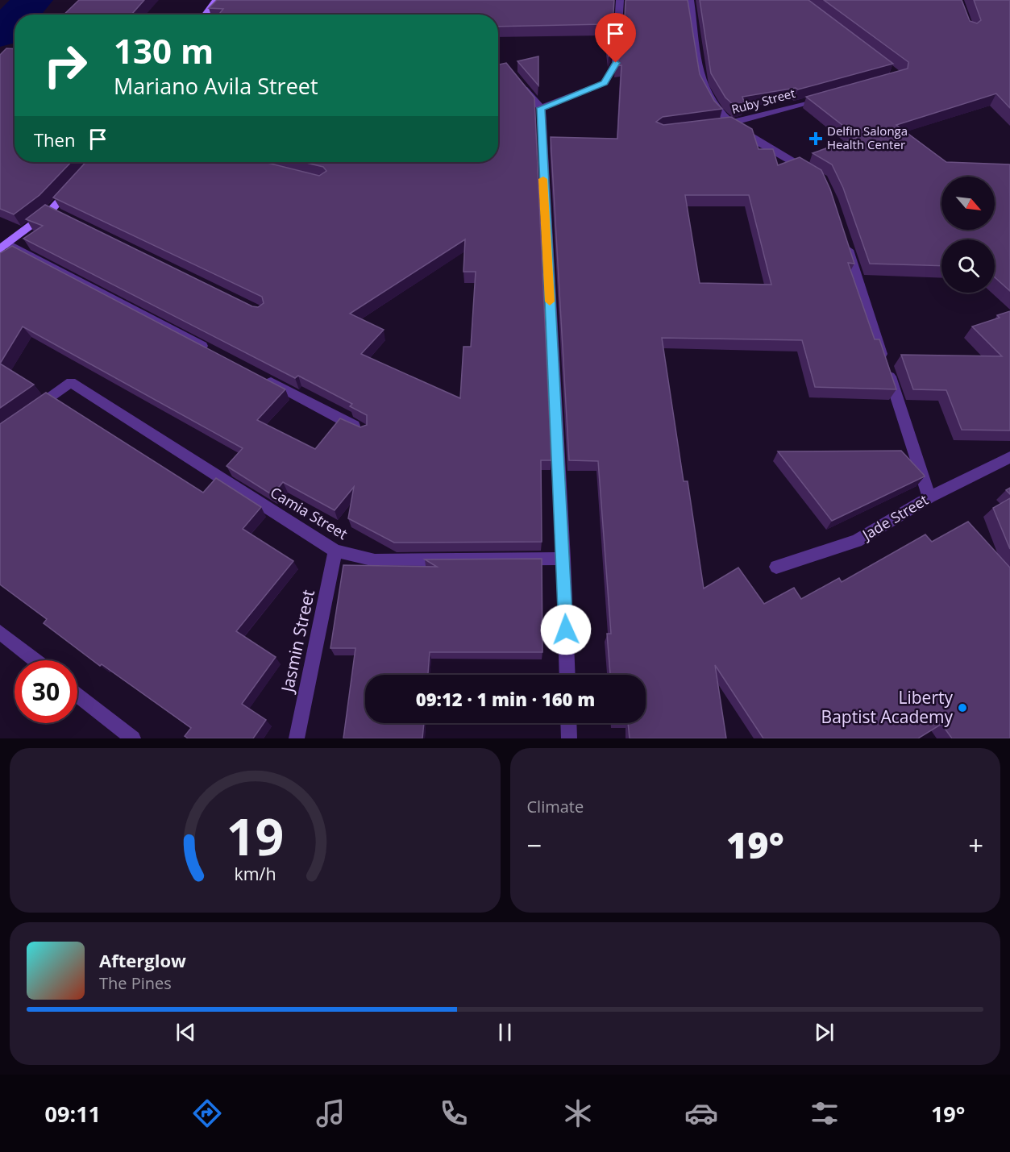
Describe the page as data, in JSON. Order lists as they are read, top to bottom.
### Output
{
  "streets": {
    "street": [
      "Ruby Street",
      "Camia Street",
      "Jade Street",
      "Jasmin Street"
    ]
  },
  "crossings": [
    ["Camia Street", "Jasmin Street"]
  ],
  "places": {
    "health": ["Delfin Salonga Health Center"],
    "other": ["Liberty Baptist Academy"]
  },
  "north": "bottom right",
  "page": {
    "turn": ["130 m", "Mariano Avila Street"],
    "then": "Then",
    "limit": "30",
    "trip": "09:12 · 1 min · 160 m",
    "tile": "Climate",
    "heat": ["−", "19°", "+"],
    "song": ["Afterglow", "The Pines"],
    "tabs": ["09:11", "19°"],
    "gauge": ["19", "km/h"]
  }
}
